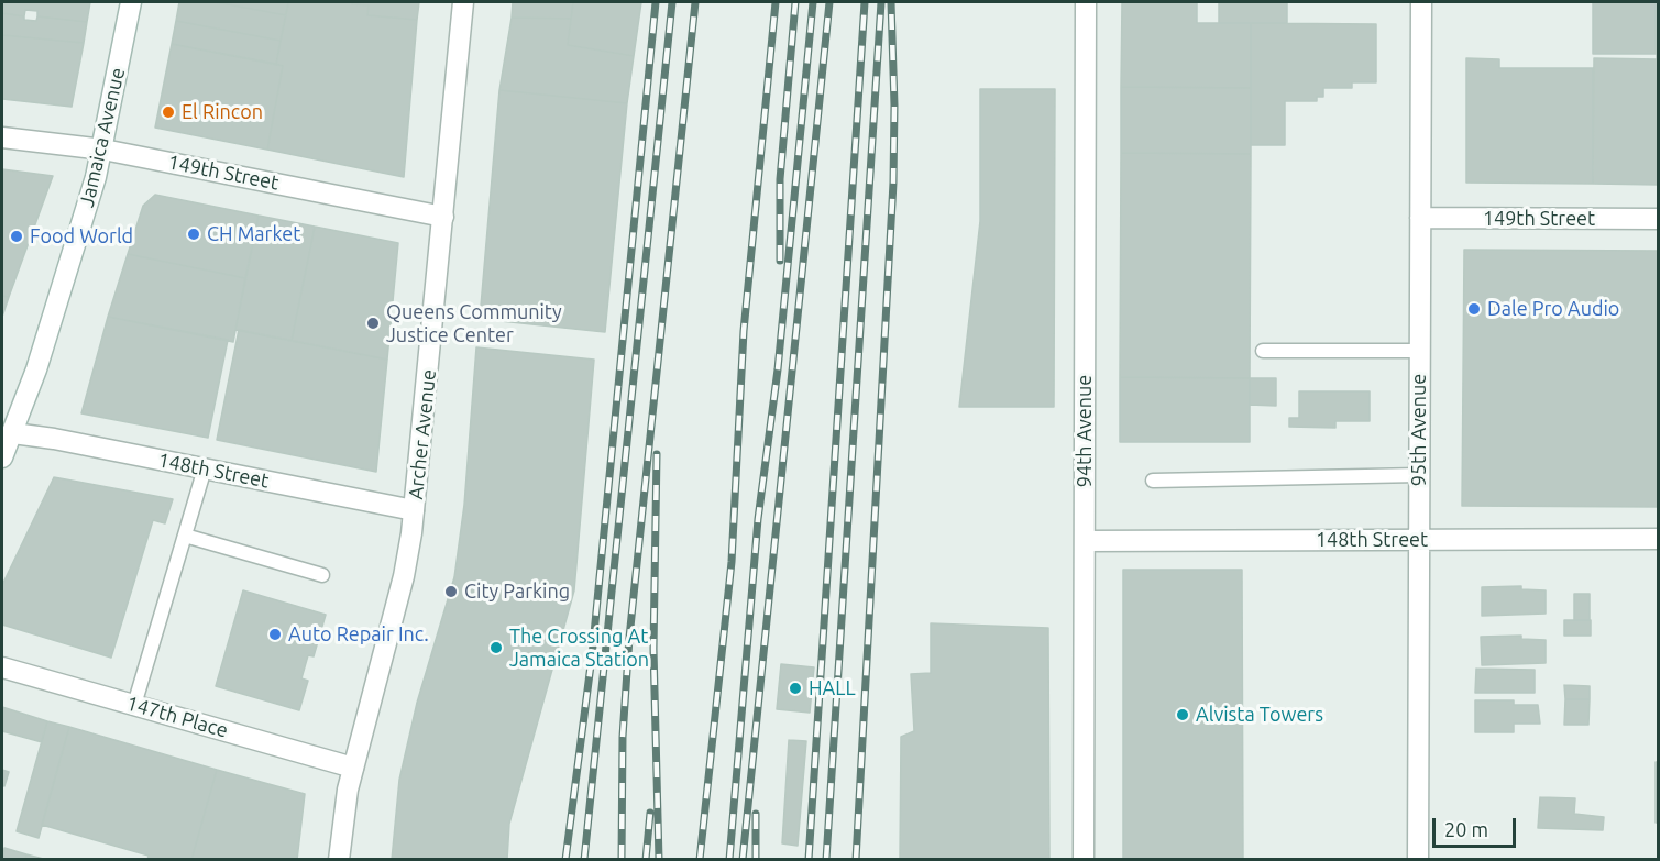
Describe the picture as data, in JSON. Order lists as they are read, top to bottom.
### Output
{
  "streets": {
    "street": [
      "Jamaica Avenue",
      "149th Street",
      "95th Avenue",
      "94th Avenue",
      "Archer Avenue",
      "148th Street",
      "147th Place"
    ]
  },
  "crossings": [
    ["Jamaica Avenue", "149th Street"],
    ["Jamaica Avenue", "148th Street"],
    ["149th Street", "95th Avenue"],
    ["149th Street", "Archer Avenue"],
    ["95th Avenue", "148th Street"],
    ["94th Avenue", "148th Street"],
    ["Archer Avenue", "148th Street"],
    ["Archer Avenue", "147th Place"]
  ],
  "places": [
    "El Rincon",
    "CH Market",
    "Food World",
    "Dale Pro Audio",
    "Queens Community Justice Center",
    "City Parking",
    "Auto Repair Inc.",
    "The Crossing At Jamaica Station",
    "HALL",
    "Alvista Towers"
  ],
  "scale_bar": "20 m"
}
